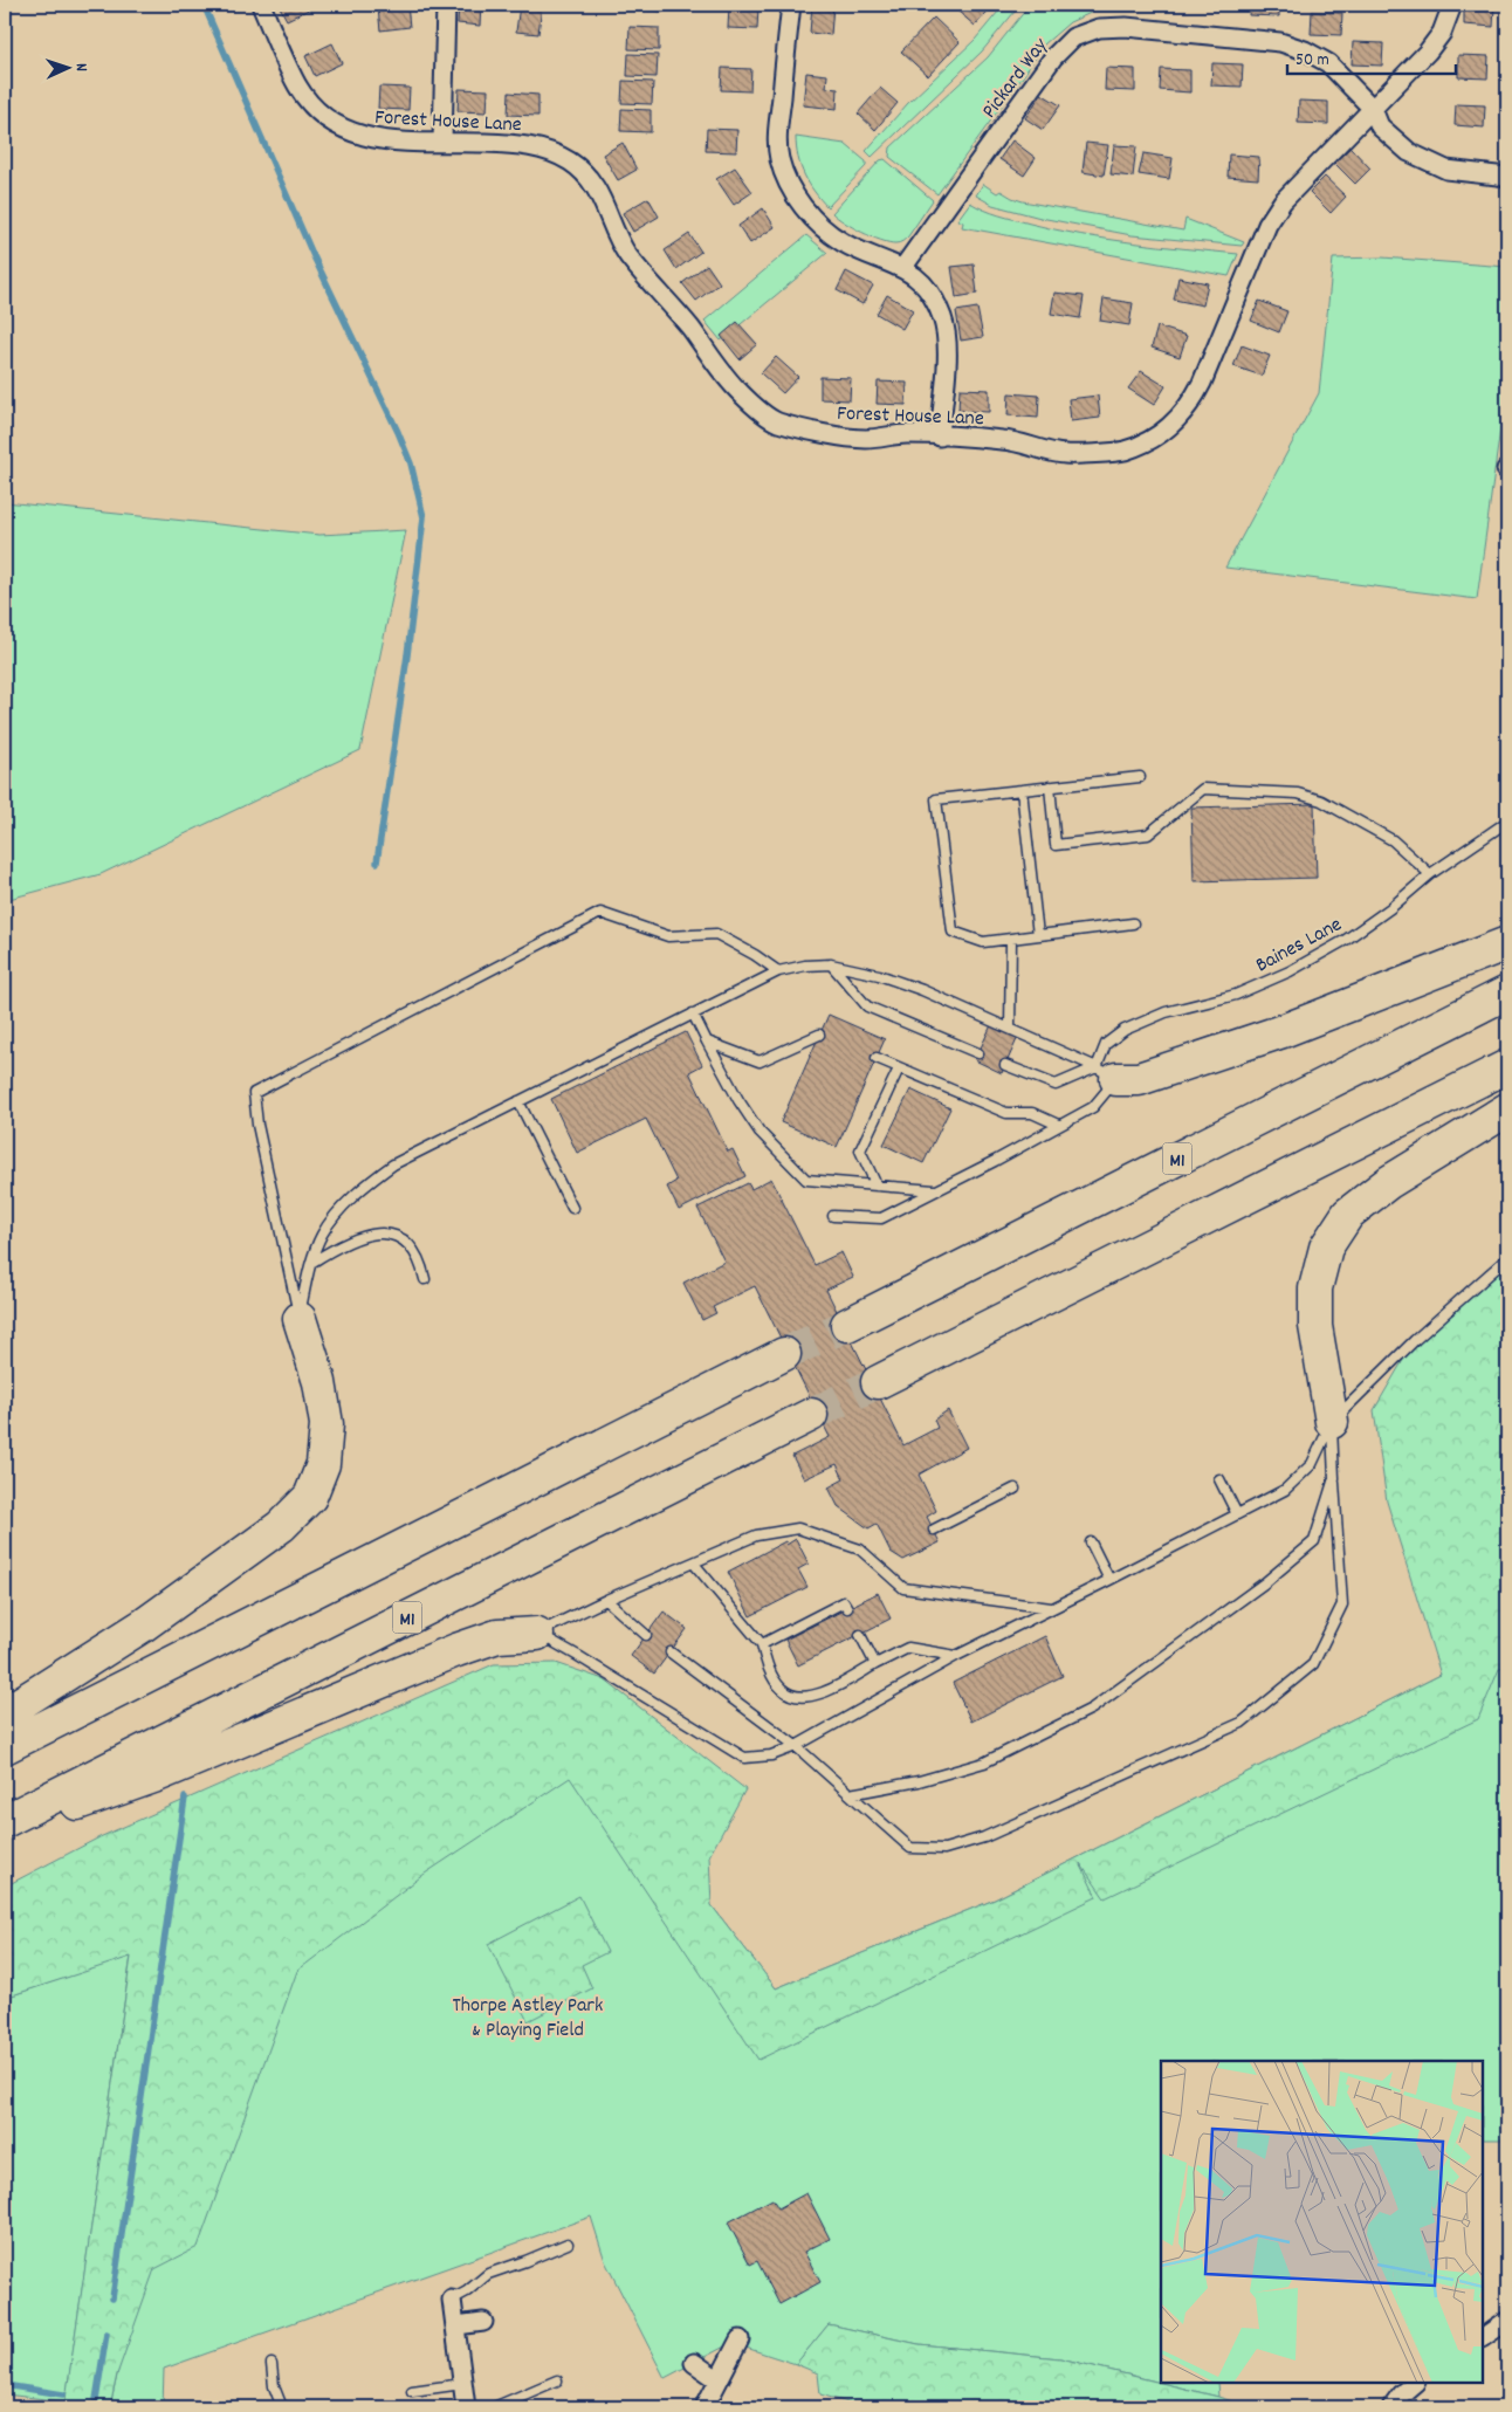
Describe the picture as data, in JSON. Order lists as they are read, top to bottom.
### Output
{
  "streets": {
    "highway": ["M1"],
    "street": ["Pickard Way", "Forest House Lane"],
    "lane": ["Baines Lane"]
  },
  "crossings": [
    ["Pickard Way", "Forest House Lane"]
  ],
  "parks": ["Thorpe Astley Park & Playing Field"],
  "scale_bar": "50 m",
  "north": "right"
}
